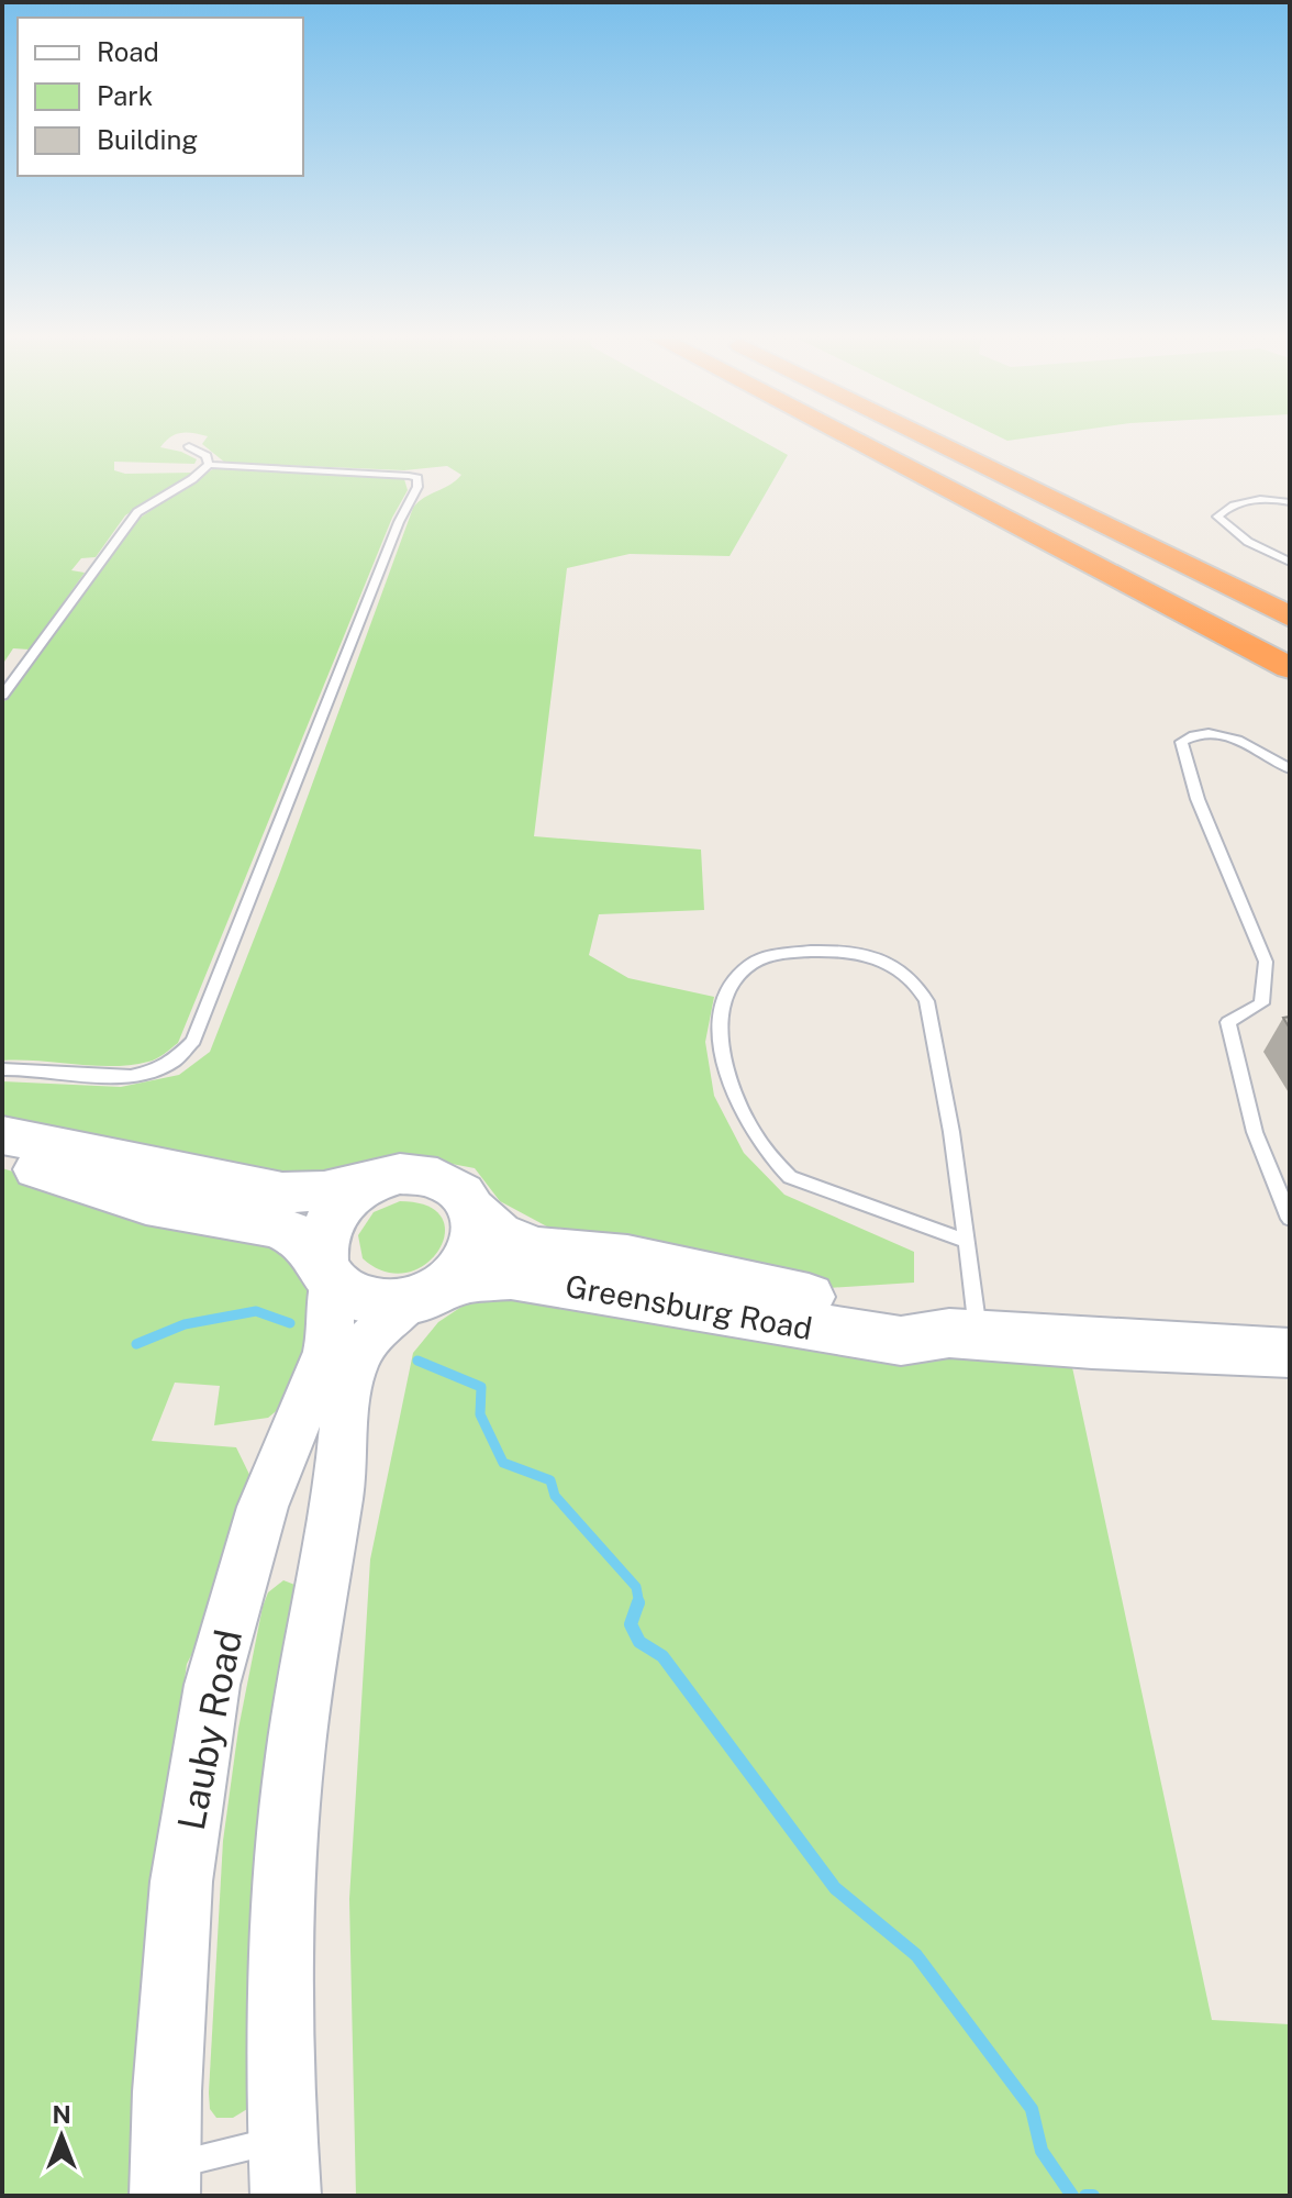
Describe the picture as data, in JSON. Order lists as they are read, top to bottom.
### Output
{
  "streets": {
    "main road": ["Greensburg Road"],
    "street": ["Lauby Road"]
  },
  "crossings": [
    ["Greensburg Road", "Lauby Road"]
  ],
  "legend": ["Road", "Park", "Building"],
  "north": "top"
}
